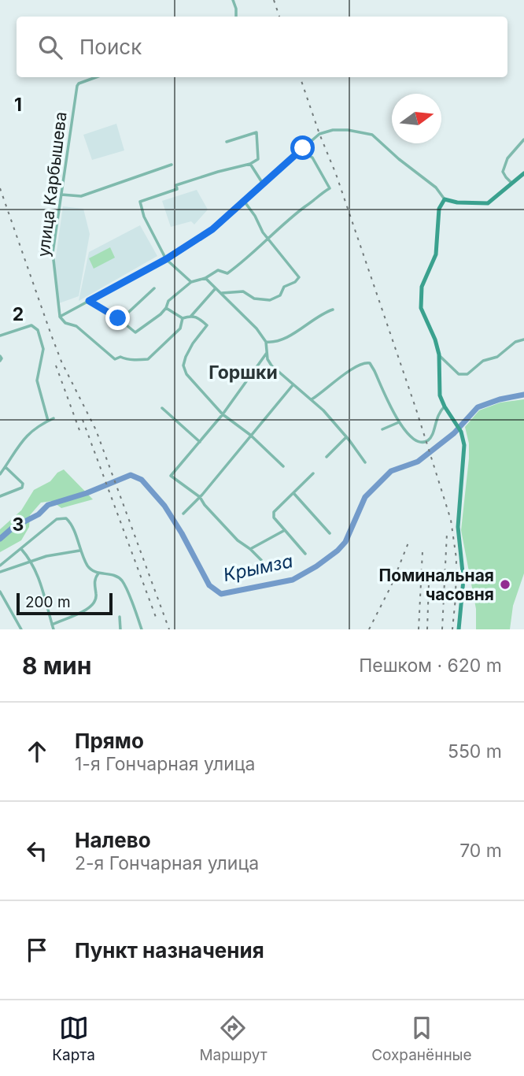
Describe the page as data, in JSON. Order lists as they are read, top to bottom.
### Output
{
  "streets": {
    "street": ["улица Карбышева"]
  },
  "districts": ["Горшки"],
  "water": ["Крымза"],
  "places": ["Поминальная часовня"],
  "scale_bar": "200 m",
  "north": "right",
  "page": {
    "search": "Поиск",
    "scale": "200 m",
    "heading": ["8 мин", "Пешком · 620 m"],
    "list": [
      ["Прямо", "1-я Гончарная улица", "550 m"],
      ["Налево", "2-я Гончарная улица", "70 m"],
      "Пункт назначения"
    ],
    "nav": ["Карта", "Маршрут", "Сохранённые"]
  },
  "grid": {
    "rows": ["1", "2", "3"]
  }
}
